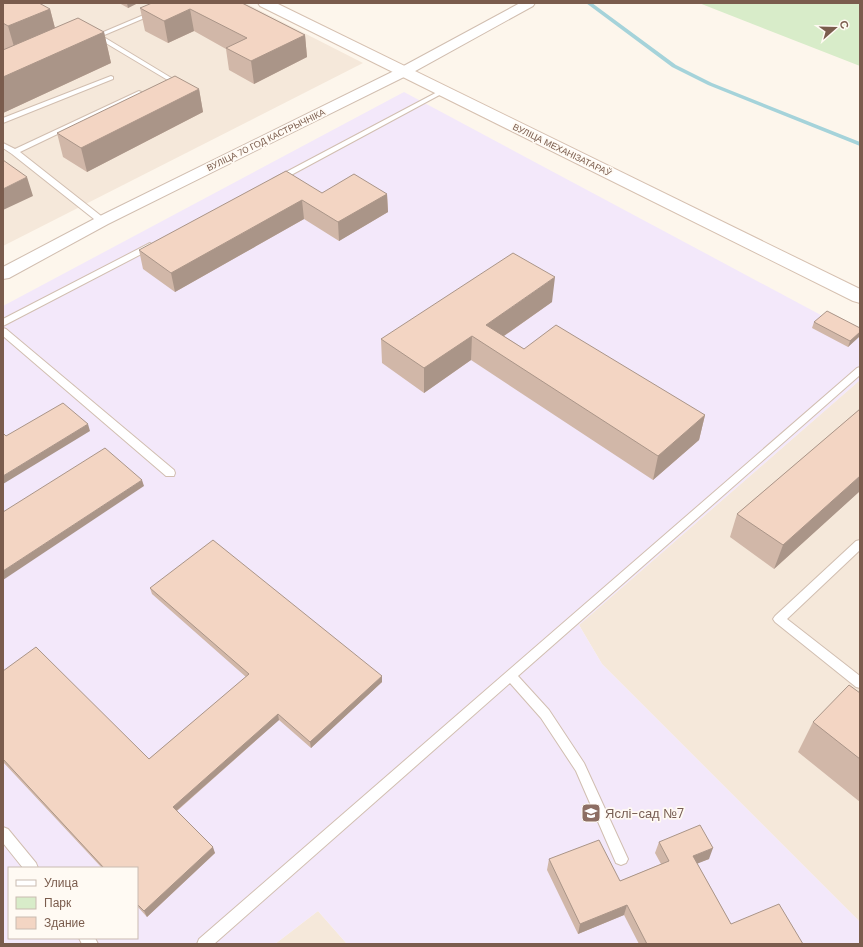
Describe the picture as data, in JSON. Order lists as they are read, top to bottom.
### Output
{
  "streets": {
    "street": ["ВУЛІЦА 70 ГОД КАСТРЫЧНІКА", "ВУЛІЦА МЕХАНІЗАТАРАЎ"]
  },
  "crossings": [
    ["ВУЛІЦА 70 ГОД КАСТРЫЧНІКА", "ВУЛІЦА МЕХАНІЗАТАРАЎ"]
  ],
  "places": {
    "school or university": ["Яслі-сад №7"]
  },
  "legend": ["Улица", "Парк", "Здание"],
  "north": "right"
}
